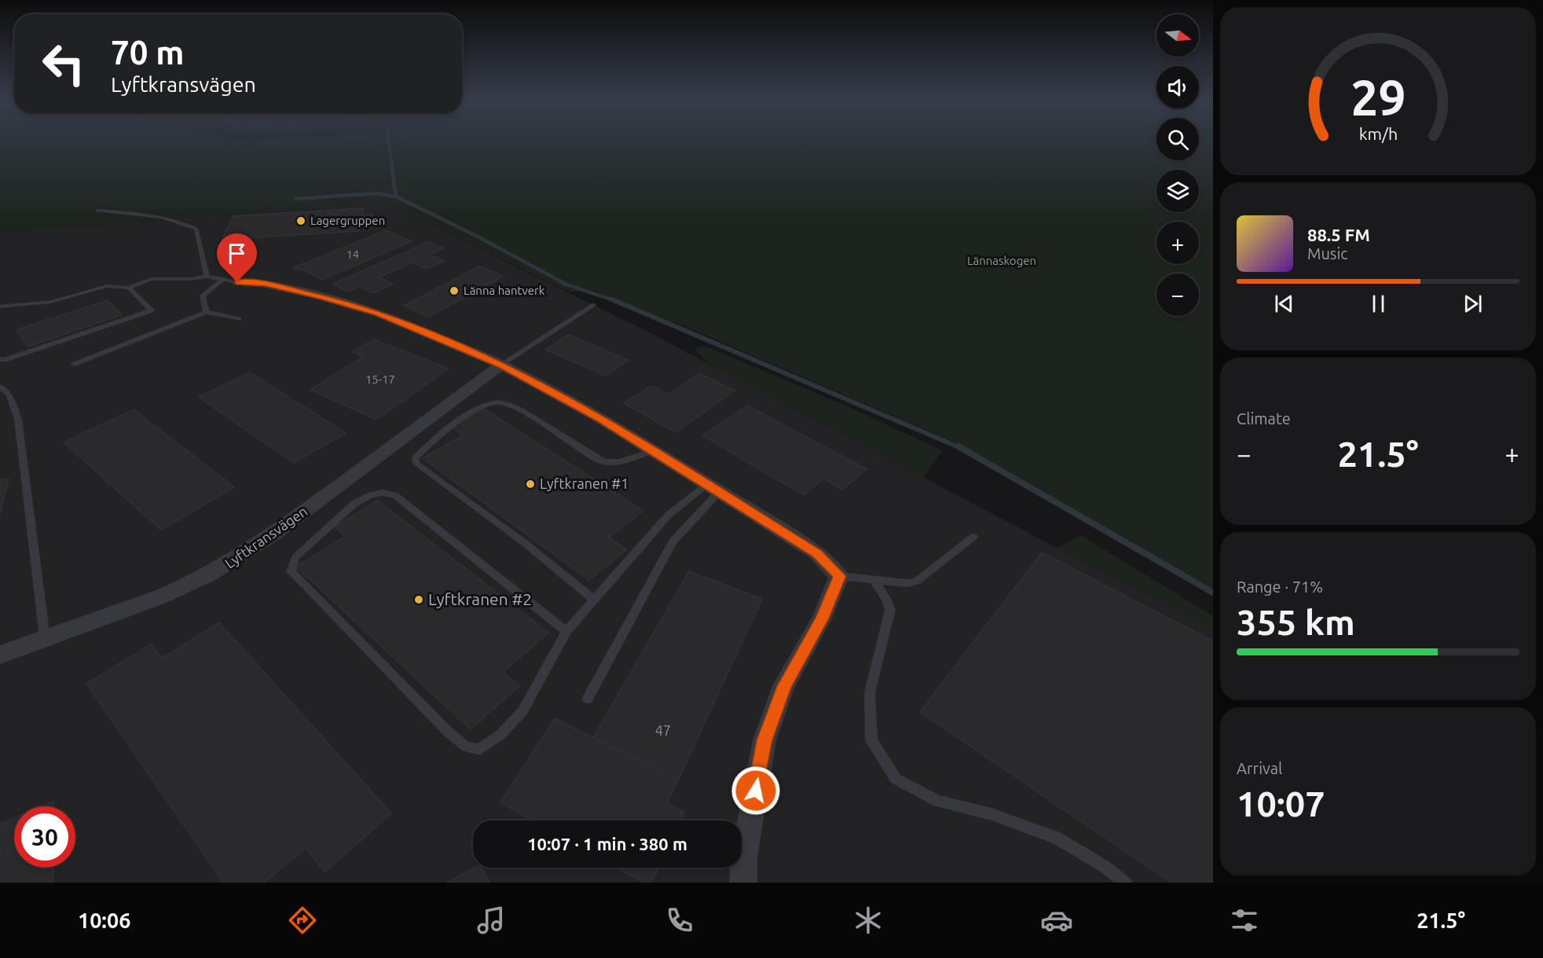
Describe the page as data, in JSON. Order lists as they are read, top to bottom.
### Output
{
  "streets": {
    "street": ["Lyftkransvägen"]
  },
  "parks": ["Lännaskogen"],
  "places": [
    "Lagergruppen",
    "Länna hantverk",
    "Lyftkranen #1",
    "Lyftkranen #2"
  ],
  "house_numbers": ["14", "15-17", "47"],
  "north": "right",
  "page": {
    "map_buttons": ["+", "−"],
    "turn": ["70 m", "Lyftkransvägen"],
    "song": ["88.5 FM", "Music"],
    "tile": [
      "Climate",
      ["Range · 71%", "355 km"],
      ["Arrival", "10:07"]
    ],
    "heat": ["−", "21.5°", "+"],
    "limit": "30",
    "trip": "10:07 · 1 min · 380 m",
    "tabs": ["10:06", "21.5°"],
    "gauge": ["29", "km/h"]
  }
}
